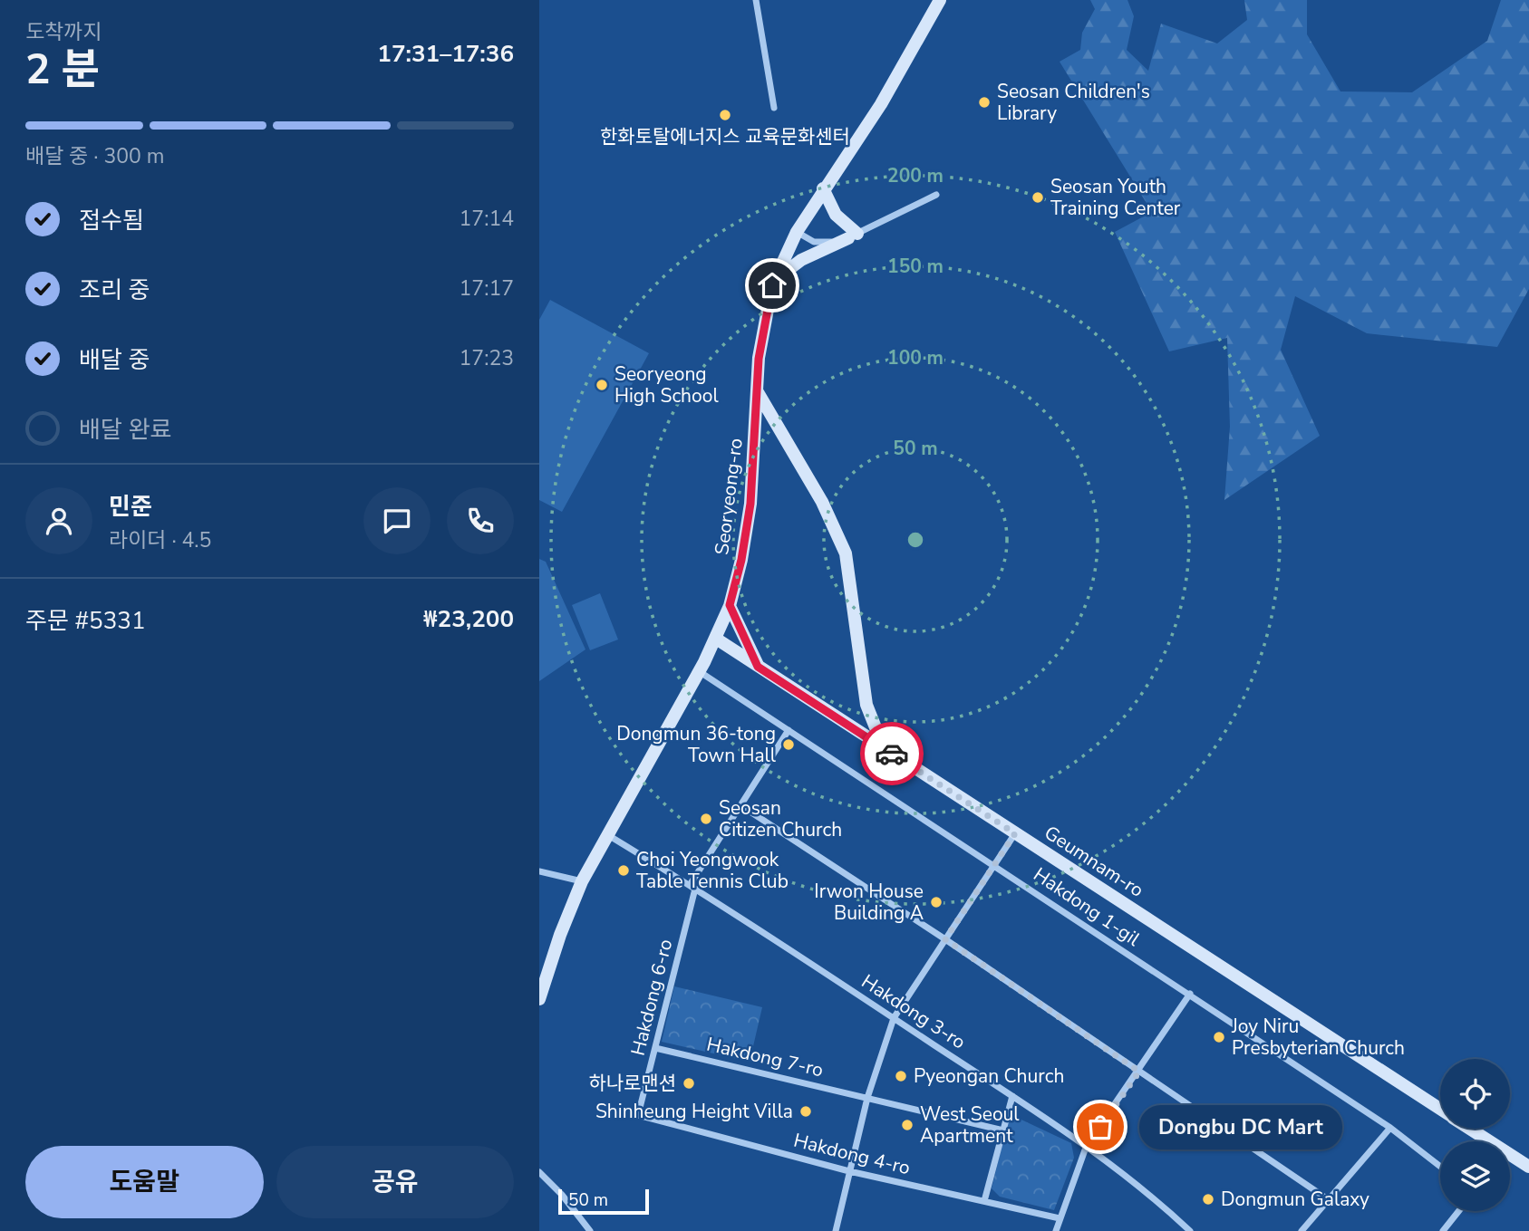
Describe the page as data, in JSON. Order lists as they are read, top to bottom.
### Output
{
  "streets": {
    "street": [
      "Seoryeong-ro",
      "Geumnam-ro",
      "Hakdong 1-gil",
      "Hakdong 6-ro",
      "Hakdong 3-ro",
      "Hakdong 7-ro",
      "Hakdong 4-ro"
    ]
  },
  "crossings": [
    ["Seoryeong-ro", "Geumnam-ro"],
    ["Seoryeong-ro", "Hakdong 1-gil"],
    ["Seoryeong-ro", "Hakdong 3-ro"],
    ["Hakdong 1-gil", "Hakdong 6-ro"],
    ["Hakdong 6-ro", "Hakdong 3-ro"],
    ["Hakdong 6-ro", "Hakdong 7-ro"],
    ["Hakdong 6-ro", "Hakdong 4-ro"]
  ],
  "places": [
    "Seosan Children's Library",
    "한화토탈에너지스 교육문화센터",
    "Seosan Youth Training Center",
    "Seoryeong High School",
    "Dongmun 36-tong Town Hall",
    "Seosan Citizen Church",
    "Choi Yeongwook Table Tennis Club",
    "Irwon House Building A",
    "Joy Niru Presbyterian Church",
    "Pyeongan Church",
    "하나로맨션",
    "Shinheung Height Villa",
    "West Seoul Apartment",
    "Dongbu DC Mart",
    "Dongmun Galaxy"
  ],
  "scale_bar": "50 m",
  "page": {
    "heading": ["2 분", "도착까지", "17:31–17:36"],
    "panel": [
      "민준",
      "라이더 · 4.5",
      "주문 #5331",
      "₩23,200"
    ],
    "bar": "배달 중 · 300 m",
    "list": [
      ["접수됨", "17:14"],
      ["조리 중", "17:17"],
      ["배달 중", "17:23"],
      "배달 완료"
    ],
    "bubble": "Dongbu DC Mart",
    "buttons": ["도움말", "공유"],
    "scale": "50 m"
  },
  "rings": [
    "200 m",
    "150 m",
    "100 m",
    "50 m"
  ]
}
